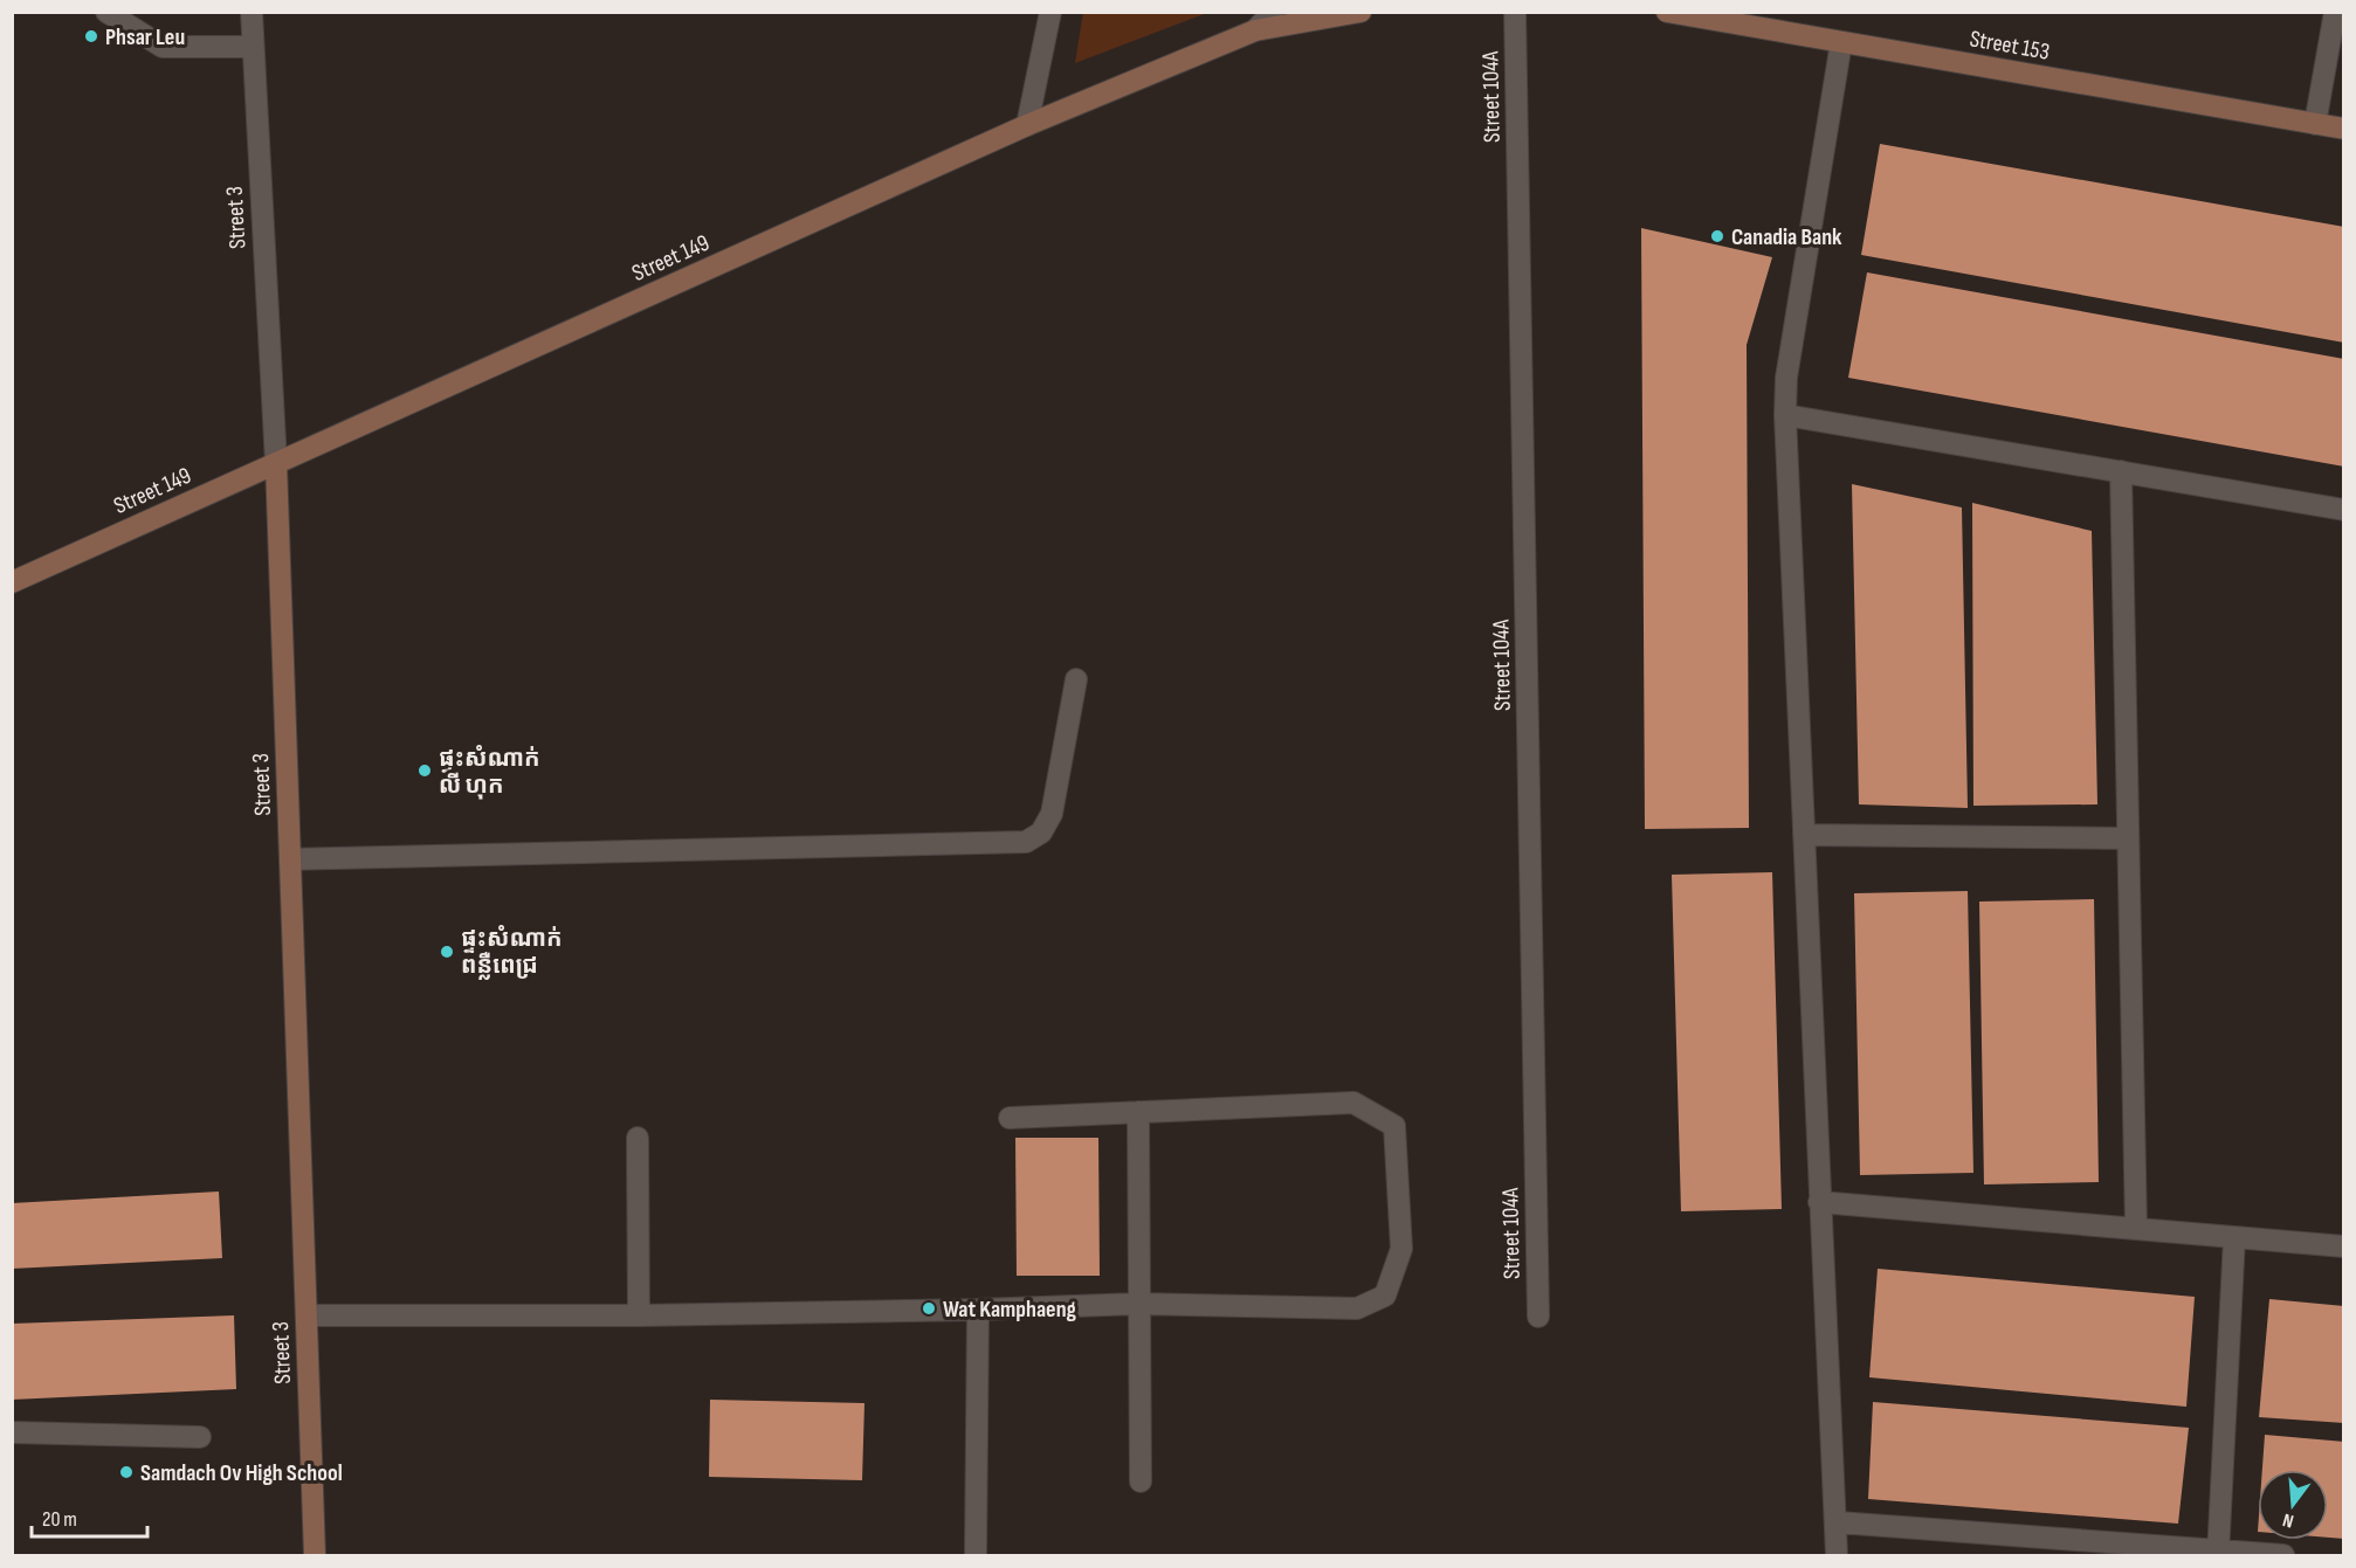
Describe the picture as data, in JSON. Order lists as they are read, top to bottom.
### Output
{
  "streets": {
    "street": [
      "Street 153",
      "Street 104A",
      "Street 3",
      "Street 149"
    ]
  },
  "crossings": [
    ["Street 3", "Street 149"]
  ],
  "places": [
    "Phsar Leu",
    "Canadia Bank",
    "ផ្ទះសំណាក់ លី ហុក",
    "ផ្ទះសំណាក់ ពន្លឺពេជ្រ",
    "Wat Kamphaeng",
    "Samdach Ov High School"
  ],
  "scale_bar": "20 m",
  "north": "bottom"
}
